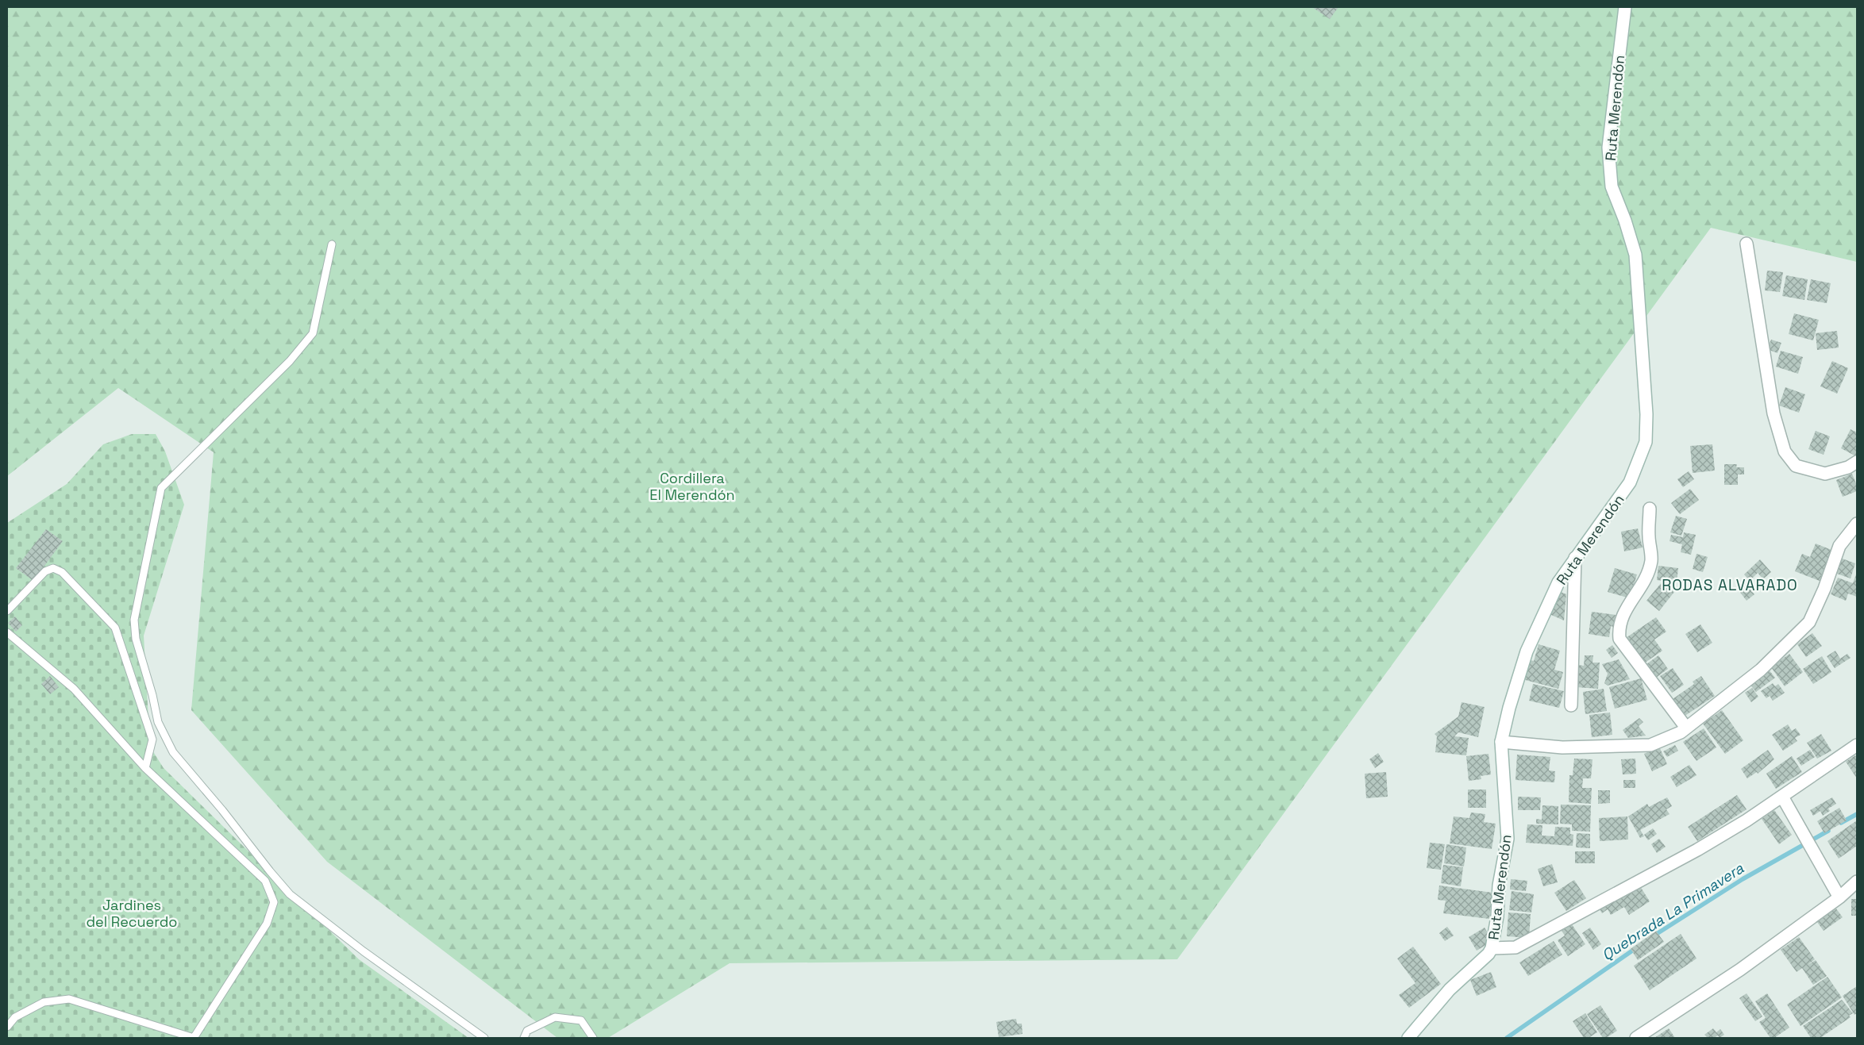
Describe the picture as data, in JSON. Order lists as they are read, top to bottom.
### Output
{
  "streets": {
    "street": ["Ruta Merendón"]
  },
  "districts": ["RODAS ALVARADO"],
  "water": ["Quebrada La Primavera"],
  "parks": ["Cordillera El Merendón", "Jardines del Recuerdo"]
}
